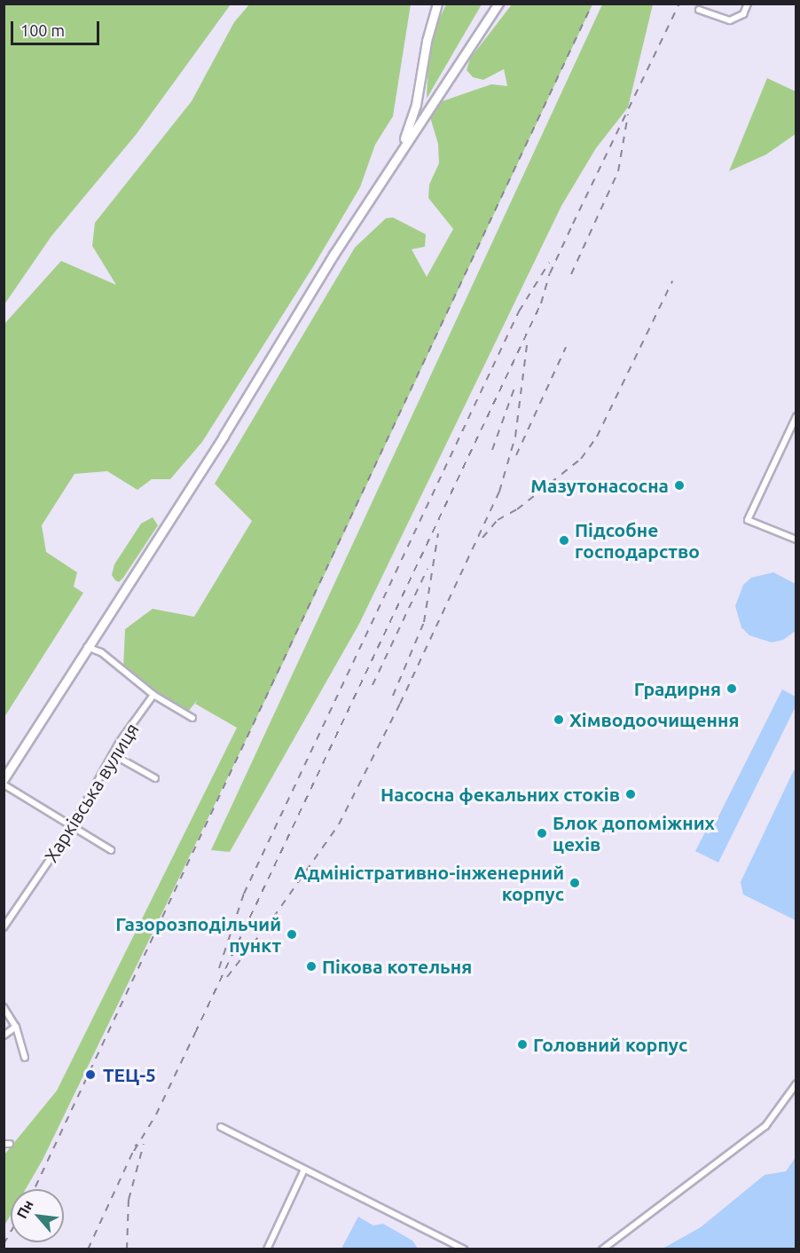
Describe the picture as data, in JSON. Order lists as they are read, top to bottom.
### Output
{
  "streets": {
    "street": ["Харківська вулиця"]
  },
  "places": [
    "Мазутонасосна",
    "Підсобне господарство",
    "Градирня",
    "Хімводоочищення",
    "Насосна фекальних стоків",
    "Блок допоміжних цехів",
    "Адміністративно-інженерний корпус",
    "Газорозподільчий пункт",
    "Пікова котельня",
    "Головний корпус",
    "ТЕЦ-5"
  ],
  "scale_bar": "100 m",
  "north": "top left"
}
